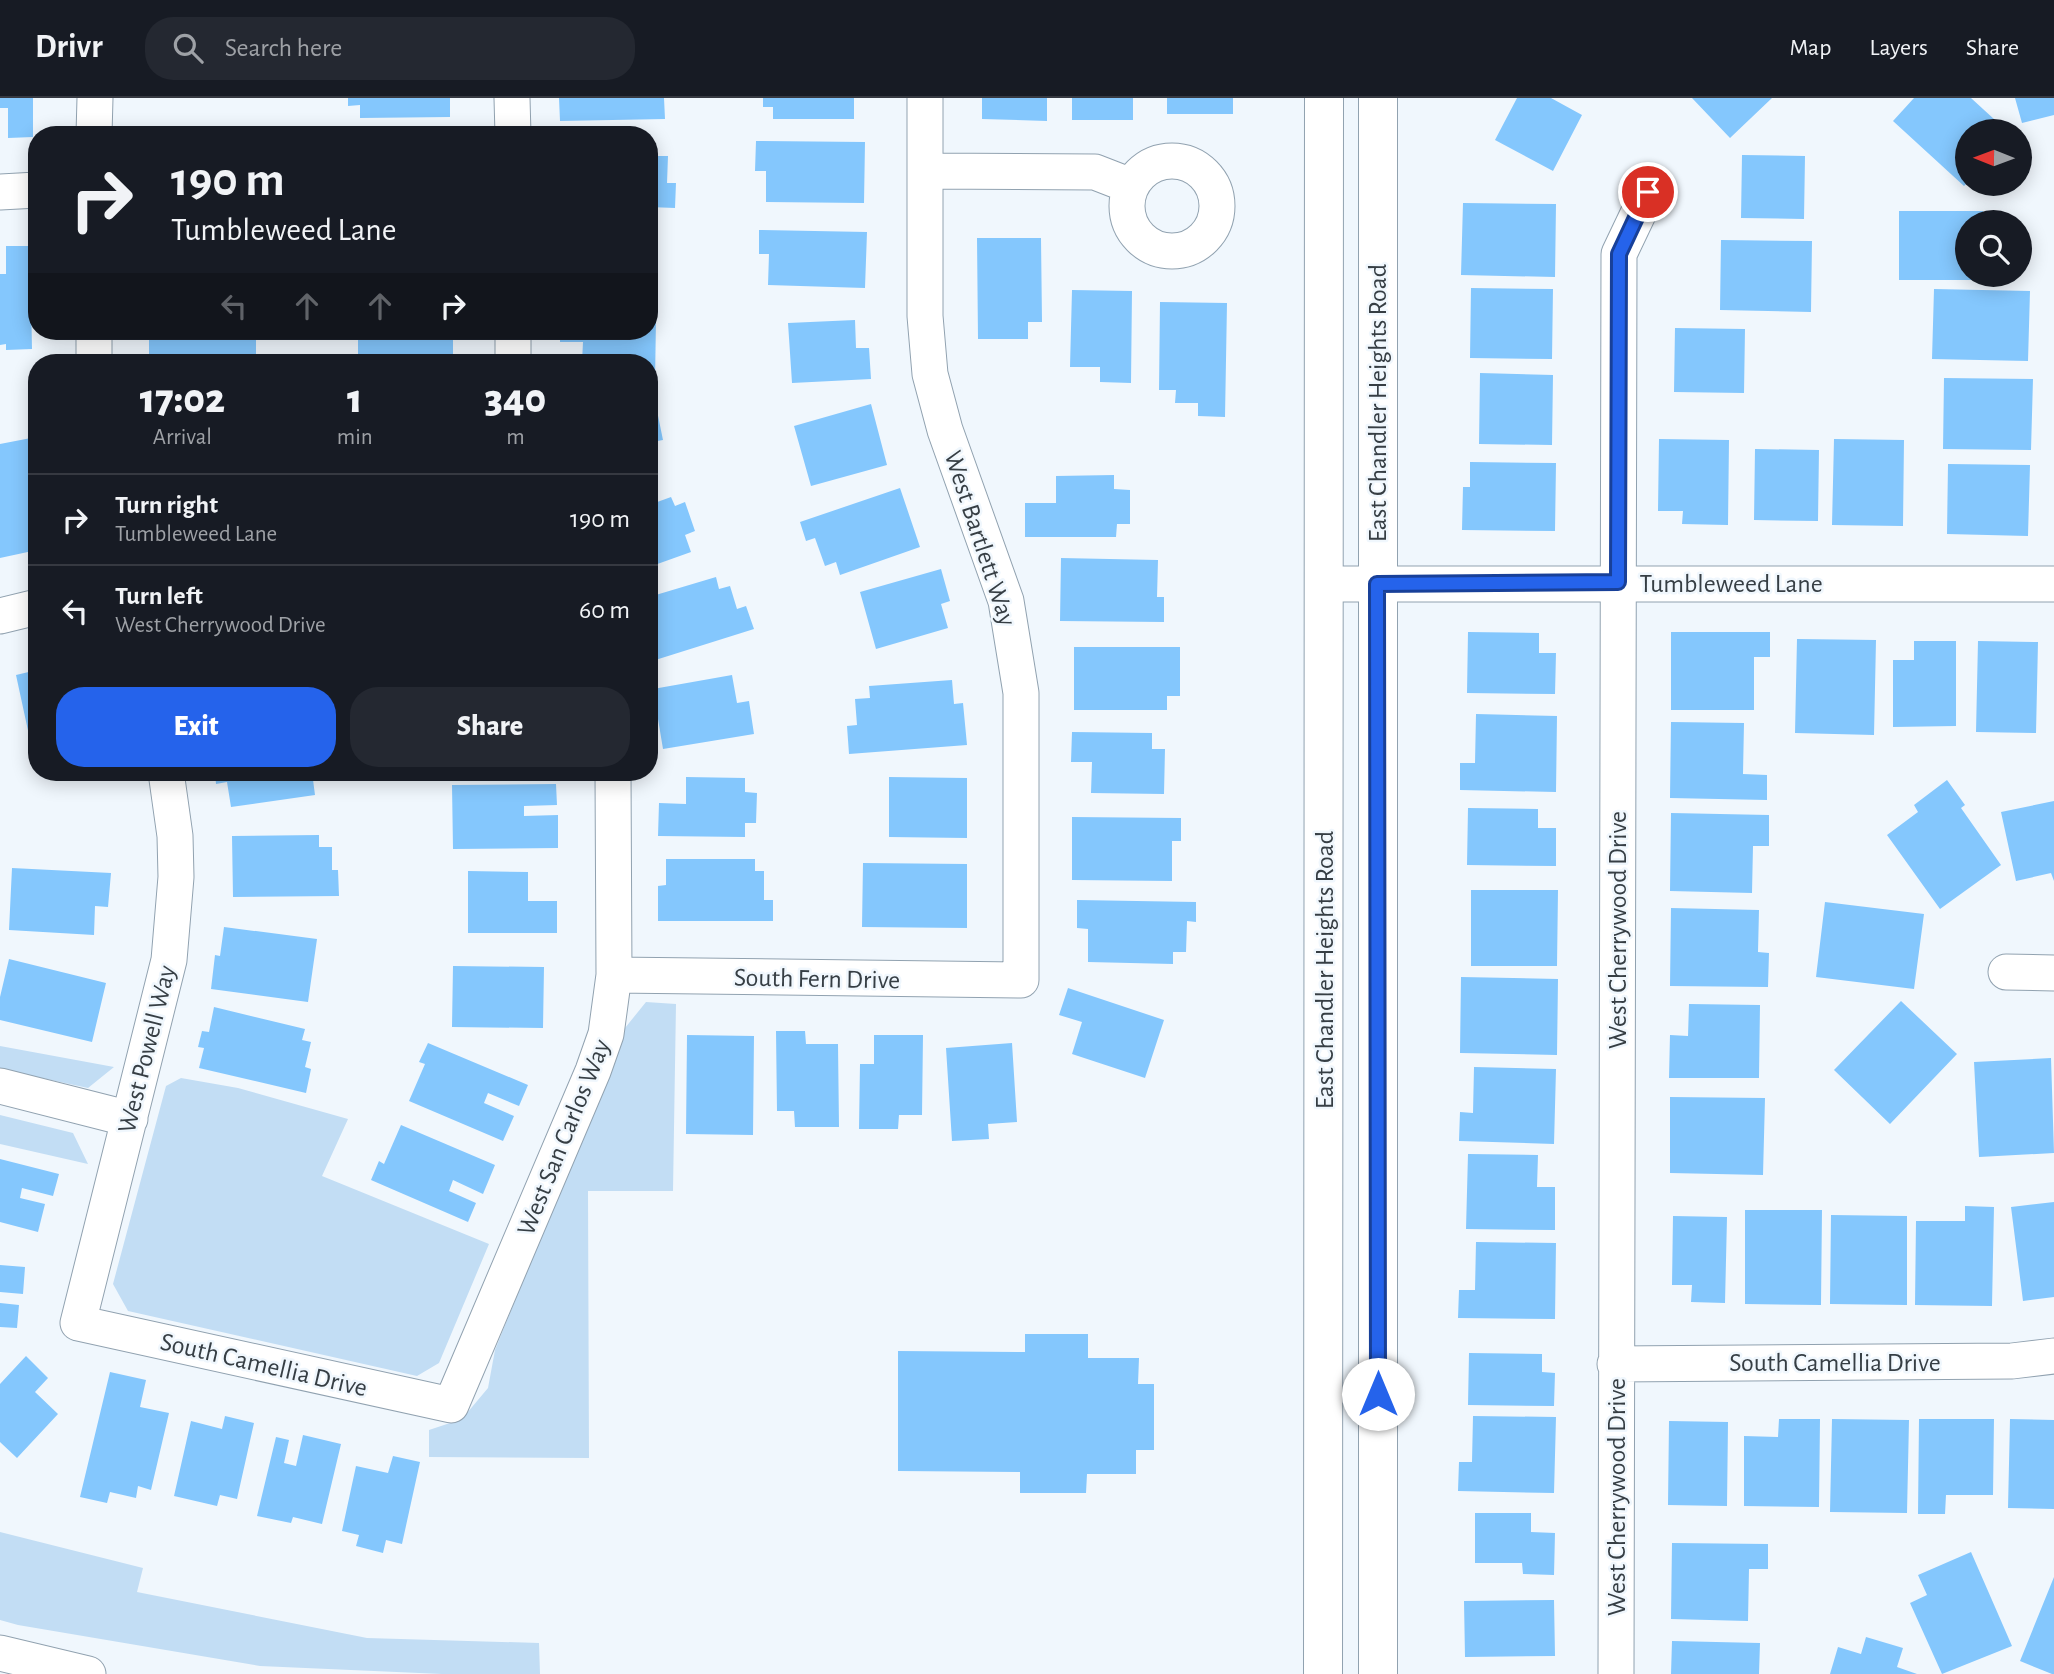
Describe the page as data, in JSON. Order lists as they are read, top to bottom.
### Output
{
  "streets": {
    "main road": ["East Chandler Heights Road"],
    "street": [
      "West Bartlett Way",
      "Tumbleweed Lane",
      "West Cherrywood Drive",
      "South Fern Drive",
      "West Powell Way",
      "West San Carlos Way",
      "South Camellia Drive"
    ]
  },
  "crossings": [
    ["East Chandler Heights Road", "Tumbleweed Lane"],
    ["West Bartlett Way", "South Fern Drive"],
    ["Tumbleweed Lane", "West Cherrywood Drive"],
    ["West Cherrywood Drive", "South Camellia Drive"],
    ["South Fern Drive", "West San Carlos Way"],
    ["West Powell Way", "South Camellia Drive"],
    ["West San Carlos Way", "South Camellia Drive"]
  ],
  "north": "left",
  "page": {
    "header": "Drivr",
    "search": "Search here",
    "nav": ["Map", "Layers", "Share"],
    "turn": ["190 m", "Tumbleweed Lane"],
    "eta": [
      "17:02",
      "Arrival",
      "1",
      "min",
      "340",
      "m"
    ],
    "list": [
      {
        "name": "Turn right",
        "note": "Tumbleweed Lane",
        "value": "190 m"
      },
      {
        "name": "Turn left",
        "note": "West Cherrywood Drive",
        "value": "60 m"
      }
    ],
    "buttons": ["Exit", "Share"]
  }
}
